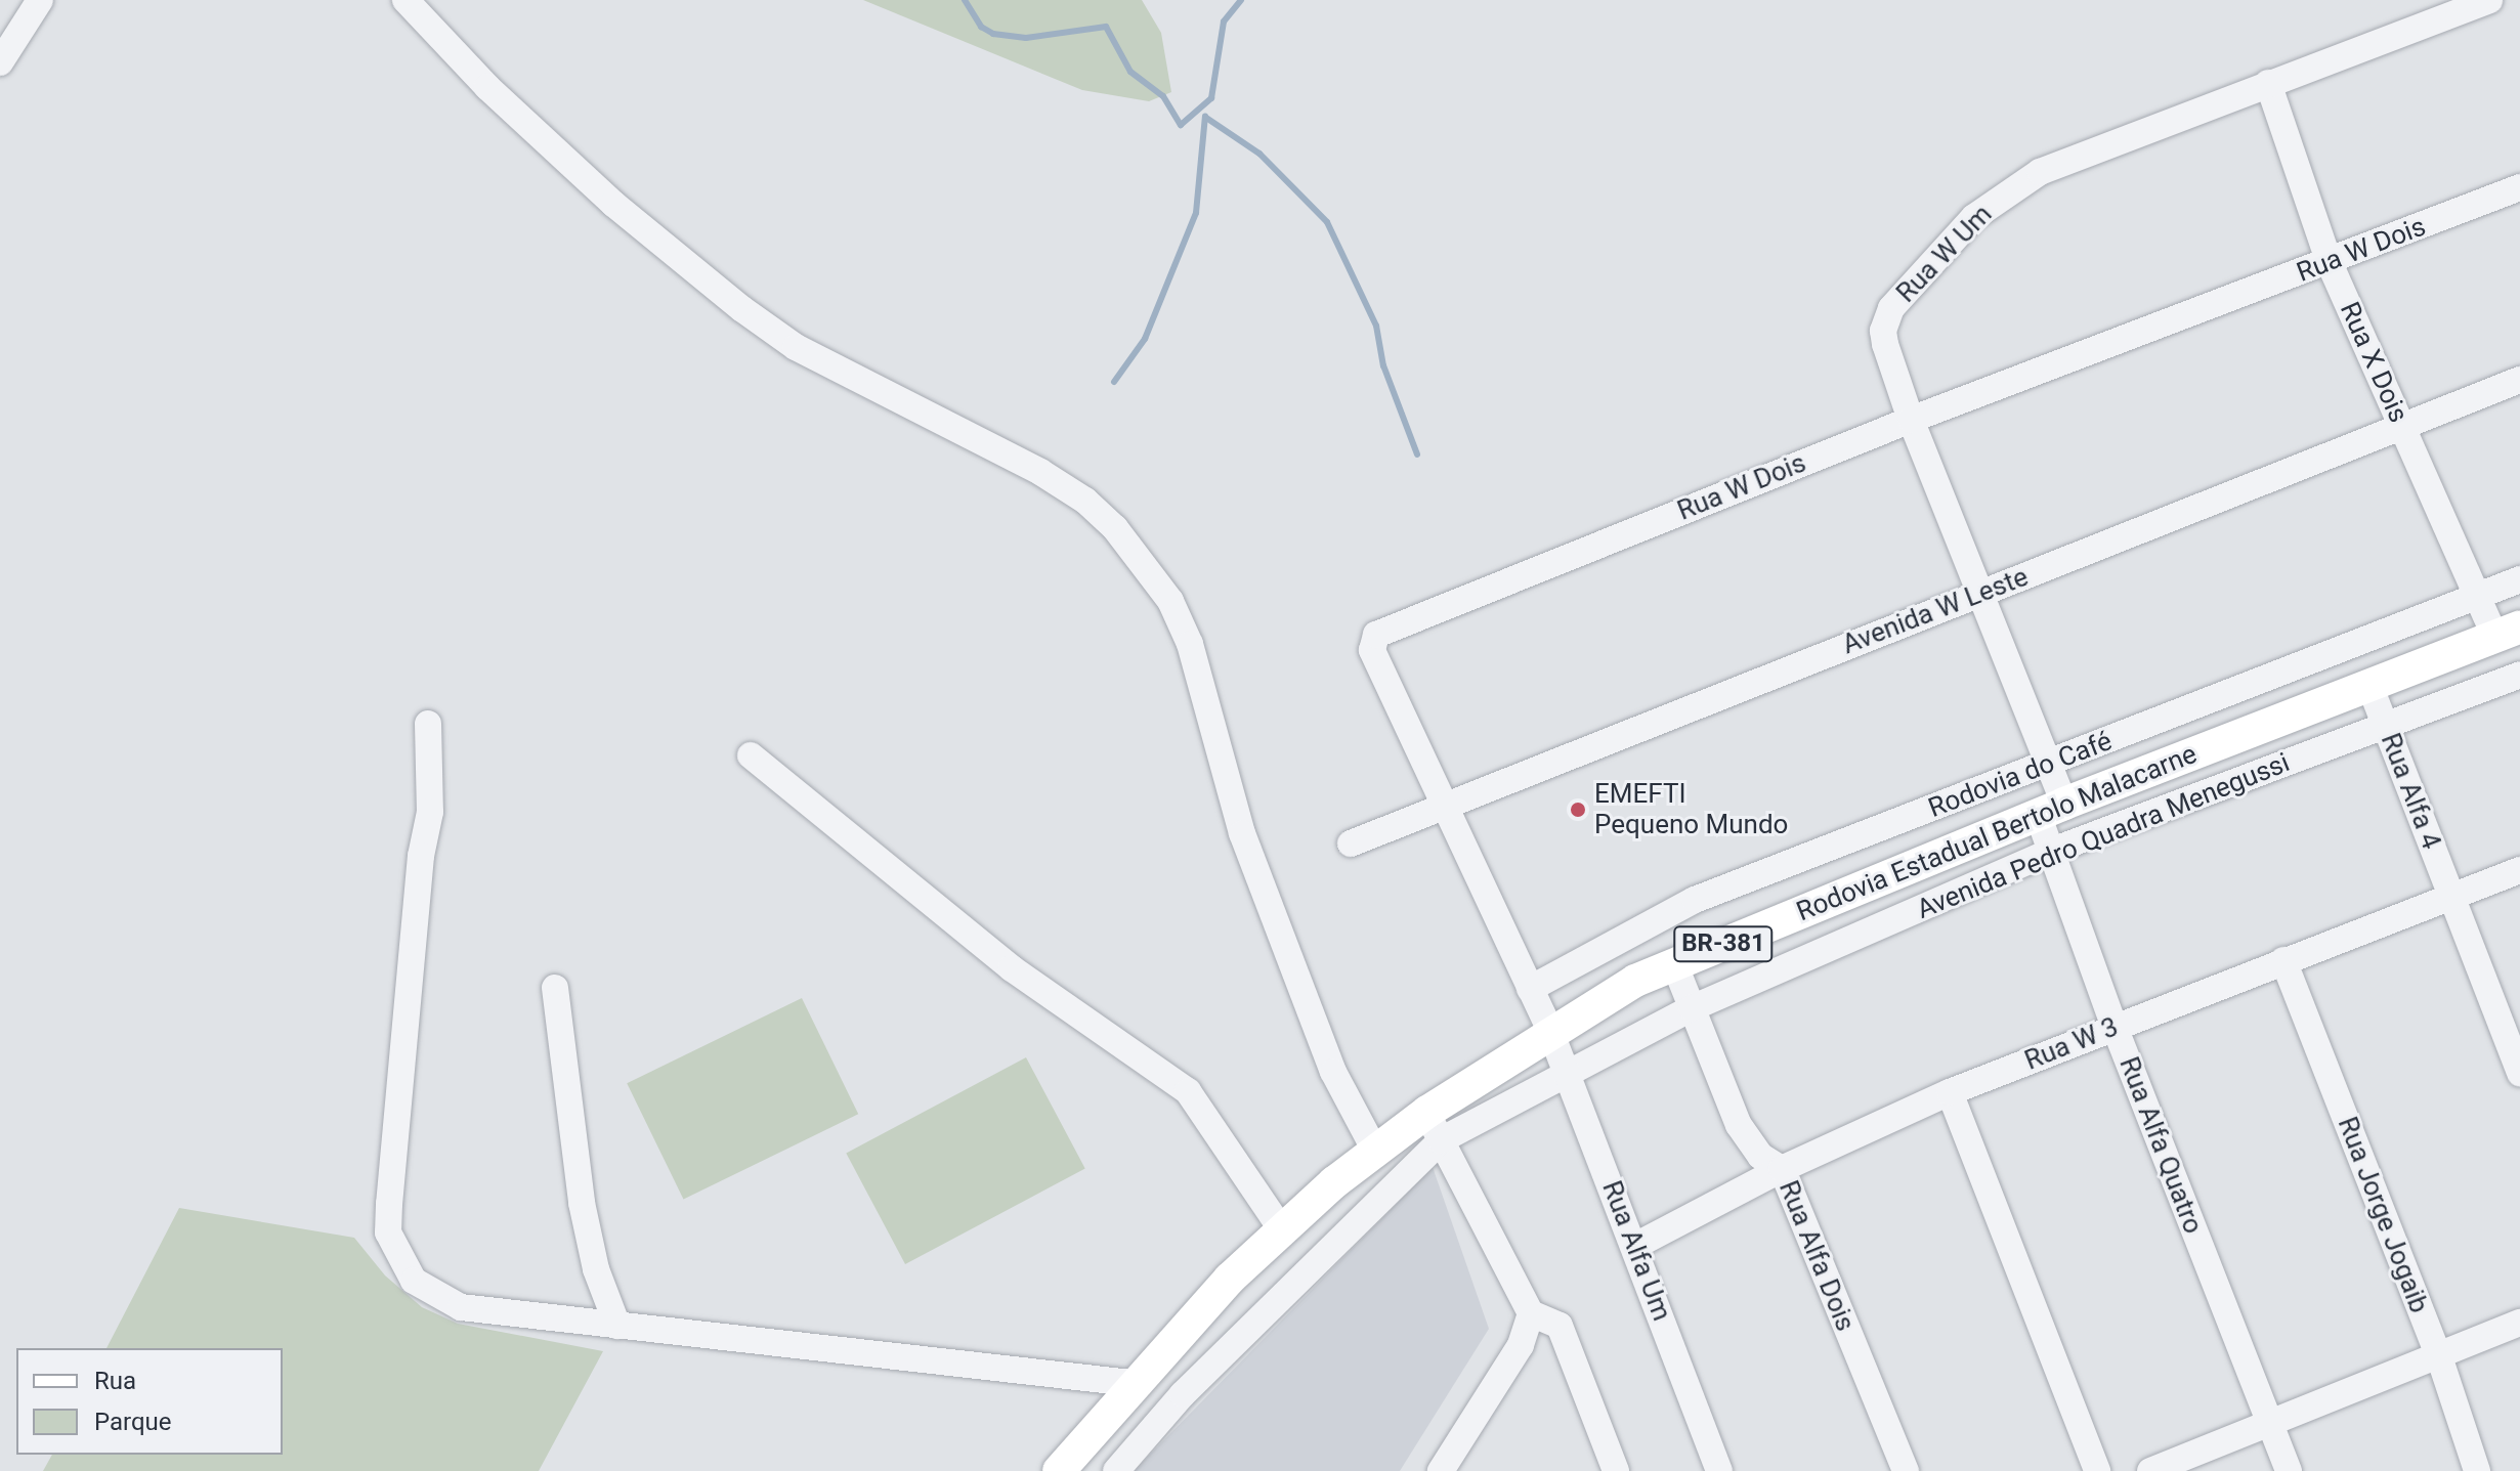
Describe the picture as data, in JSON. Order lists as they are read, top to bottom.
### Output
{
  "streets": {
    "main road": ["Rodovia Estadual Bertolo Malacarne", "BR-381"],
    "street": [
      "Rua W Dois",
      "Rua W Um",
      "Rua X Dois",
      "Avenida W Leste",
      "Rodovia do Café",
      "Rua Alfa 4",
      "Avenida Pedro Quadra Menegussi",
      "Rua W 3",
      "Rua Alfa Quatro",
      "Rua Jorge Jogaib",
      "Rua Alfa Um",
      "Rua Alfa Dois"
    ]
  },
  "crossings": [
    ["Rua W Dois", "Rua W Um"],
    ["Rua W Dois", "Rua X Dois"],
    ["Rua W Dois", "Avenida W Leste"],
    ["Rua W Dois", "Rodovia do Café"],
    ["Rua W Dois", "Rodovia Estadual Bertolo Malacarne"],
    ["Rua W Dois", "Rua Alfa Um"],
    ["Rua W Um", "Rua X Dois"],
    ["Rua W Um", "Avenida W Leste"],
    ["Rua W Um", "Rodovia do Café"],
    ["Rua W Um", "Rodovia Estadual Bertolo Malacarne"],
    ["Rua W Um", "Rua Alfa Quatro"],
    ["Rua X Dois", "Avenida W Leste"],
    ["Rua X Dois", "Rodovia do Café"],
    ["Rua X Dois", "Rodovia Estadual Bertolo Malacarne"],
    ["Rua Alfa 4", "Rodovia Estadual Bertolo Malacarne"],
    ["Rua Alfa 4", "Avenida Pedro Quadra Menegussi"],
    ["Rua Alfa 4", "Rua W 3"],
    ["Rodovia Estadual Bertolo Malacarne", "Avenida Pedro Quadra Menegussi"],
    ["Rodovia Estadual Bertolo Malacarne", "Rua Alfa Quatro"],
    ["Rodovia Estadual Bertolo Malacarne", "Rua Alfa Um"],
    ["Rodovia Estadual Bertolo Malacarne", "Rua Alfa Dois"],
    ["Avenida Pedro Quadra Menegussi", "Rua Alfa Quatro"],
    ["Avenida Pedro Quadra Menegussi", "Rua Alfa Um"],
    ["Avenida Pedro Quadra Menegussi", "Rua Alfa Dois"],
    ["Rua W 3", "Rua Alfa Quatro"],
    ["Rua W 3", "Rua Jorge Jogaib"],
    ["Rua W 3", "Rua Alfa Um"],
    ["Rua W 3", "Rua Alfa Dois"]
  ],
  "places": ["EMEFTI Pequeno Mundo"],
  "legend": ["Rua", "Parque"]
}
